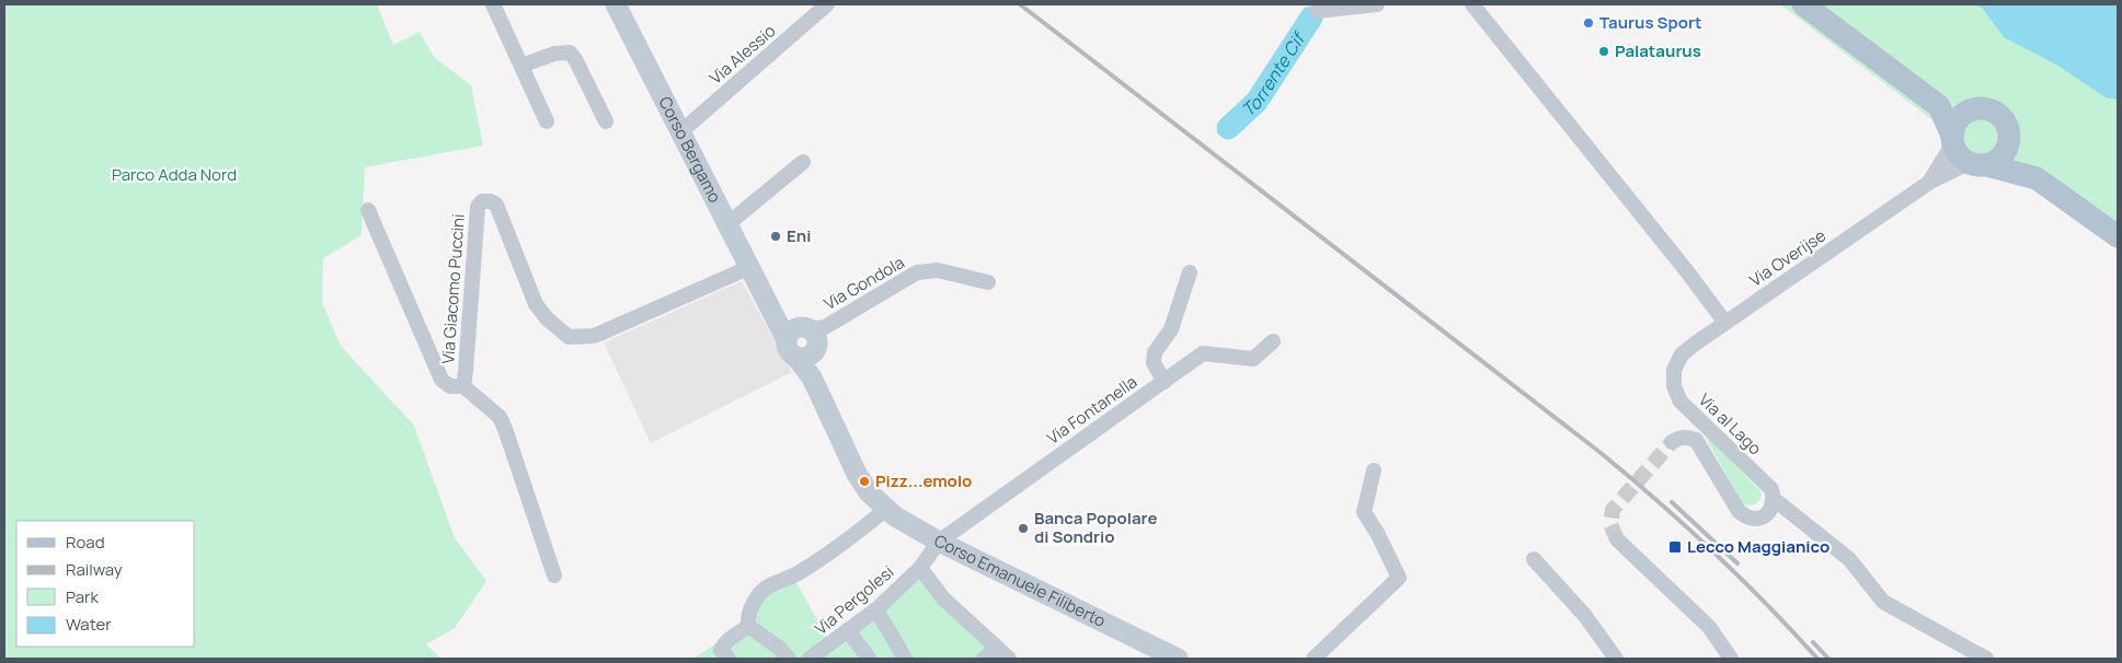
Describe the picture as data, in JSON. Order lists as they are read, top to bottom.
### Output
{
  "streets": {
    "main road": ["Corso Bergamo", "Corso Emanuele Filiberto"],
    "street": [
      "Via Alessio",
      "Via Overijse",
      "Via Gondola",
      "Via Giacomo Puccini",
      "Via Fontanella",
      "Via al Lago",
      "Via Pergolesi"
    ]
  },
  "crossings": [
    ["Via Alessio", "Corso Bergamo"],
    ["Corso Bergamo", "Via Gondola"],
    ["Corso Bergamo", "Via Giacomo Puccini"],
    ["Corso Bergamo", "Corso Emanuele Filiberto"],
    ["Via Overijse", "Via al Lago"],
    ["Via Fontanella", "Corso Emanuele Filiberto"],
    ["Via Fontanella", "Via Pergolesi"]
  ],
  "water": ["Torrente Cif"],
  "parks": ["Parco Adda Nord"],
  "places": {
    "other": [
      "Taurus Sport",
      "Palataurus",
      "Eni",
      "Pizz...emolo",
      "Banca Popolare di Sondrio"
    ],
    "transit": ["Lecco Maggianico"]
  },
  "legend": [
    "Road",
    "Railway",
    "Park",
    "Water"
  ]
}
